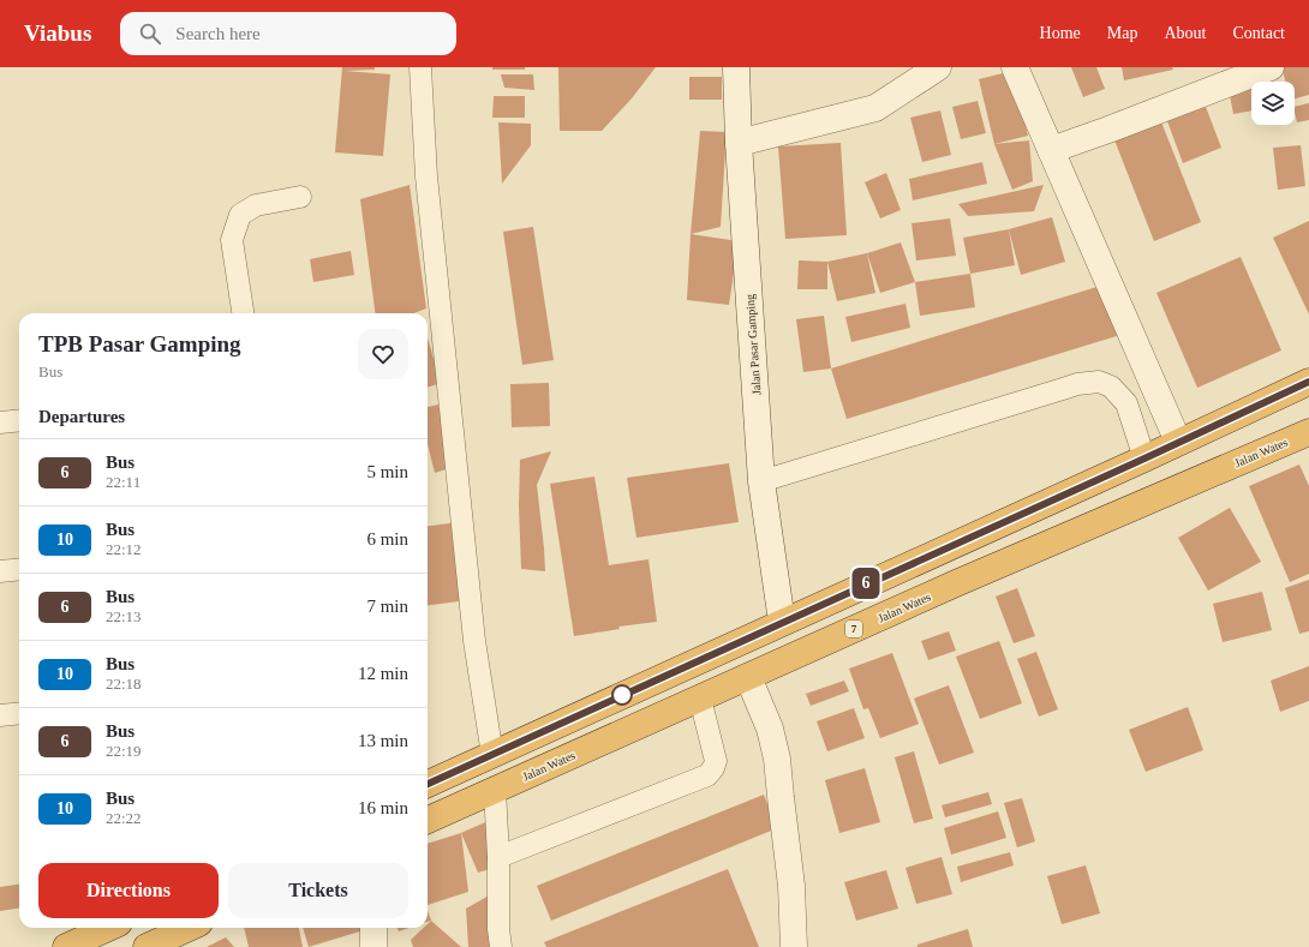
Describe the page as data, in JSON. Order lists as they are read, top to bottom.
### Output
{
  "streets": {
    "highway": ["Jalan Wates", "7"],
    "street": ["Jalan Pasar Gamping"]
  },
  "lines": ["bus line 6"],
  "page": {
    "header": "Viabus",
    "search": "Search here",
    "nav": [
      "Home",
      "Map",
      "About",
      "Contact"
    ],
    "on_map": "6",
    "heading": [
      ["TPB Pasar Gamping", "Bus"],
      "Departures"
    ],
    "list": [
      {
        "mark": "6",
        "name": "Bus",
        "note": "22:11",
        "value": "5 min"
      },
      {
        "mark": "10",
        "name": "Bus",
        "note": "22:12",
        "value": "6 min"
      },
      {
        "mark": "6",
        "name": "Bus",
        "note": "22:13",
        "value": "7 min"
      },
      {
        "mark": "10",
        "name": "Bus",
        "note": "22:18",
        "value": "12 min"
      },
      {
        "mark": "6",
        "name": "Bus",
        "note": "22:19",
        "value": "13 min"
      },
      {
        "mark": "10",
        "name": "Bus",
        "note": "22:22",
        "value": "16 min"
      }
    ],
    "buttons": ["Directions", "Tickets"]
  }
}
